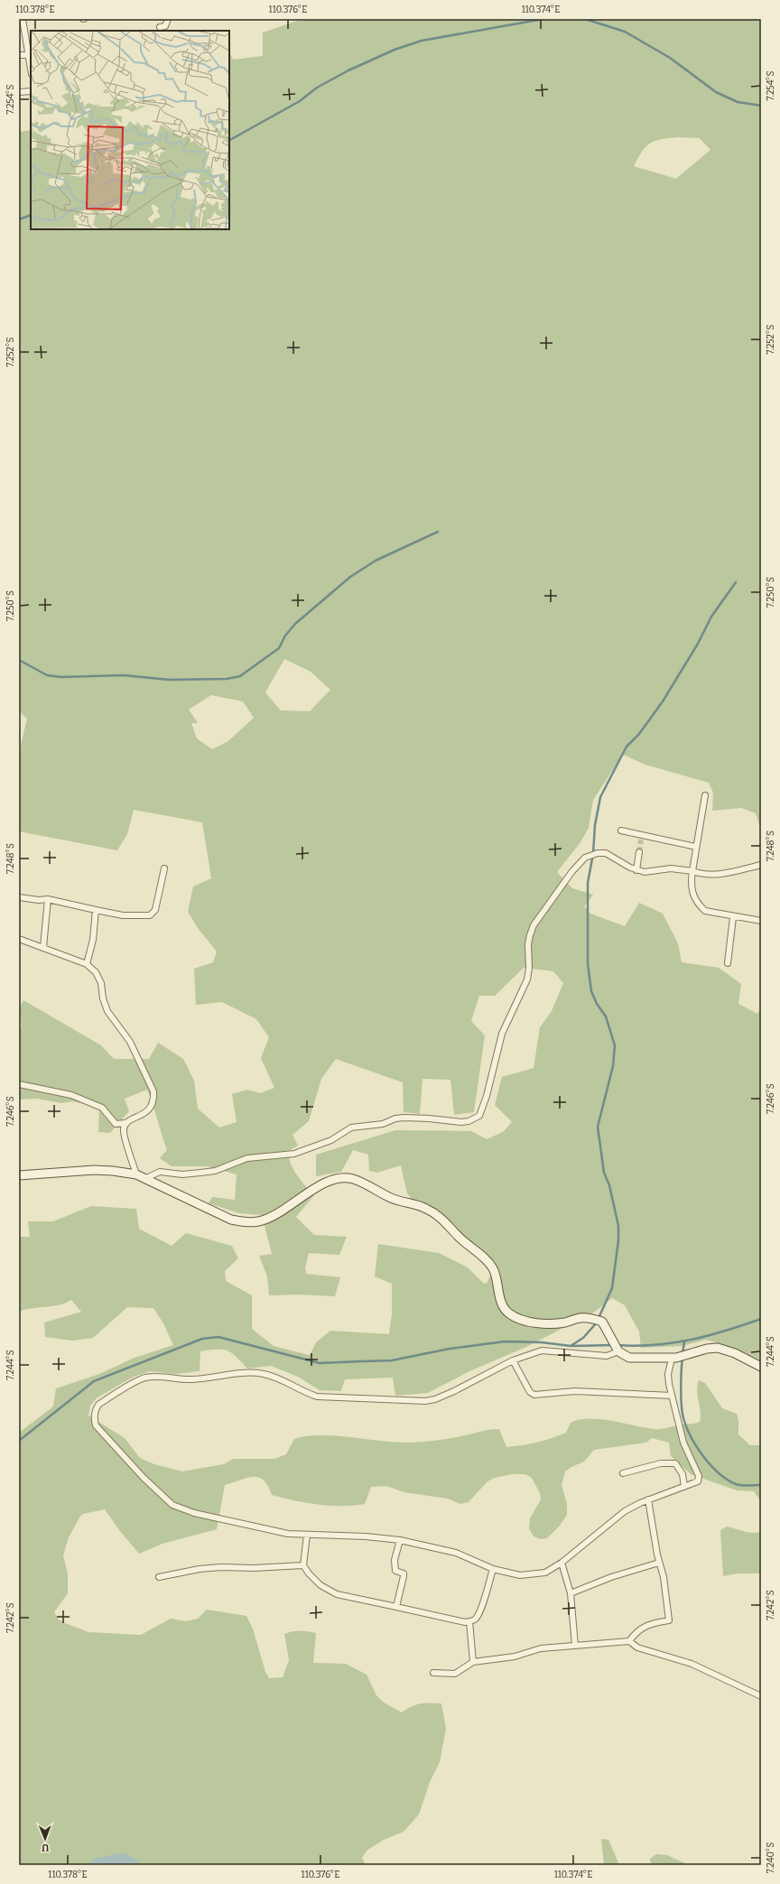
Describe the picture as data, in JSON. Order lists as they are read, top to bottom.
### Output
{
  "north": "bottom",
  "coordinates": [
    "110.378°E",
    "110.376°E",
    "110.374°E",
    "7.254°S",
    "7.252°S",
    "7.250°S",
    "7.248°S",
    "7.246°S",
    "7.244°S",
    "7.242°S",
    "7.240°S"
  ]
}
